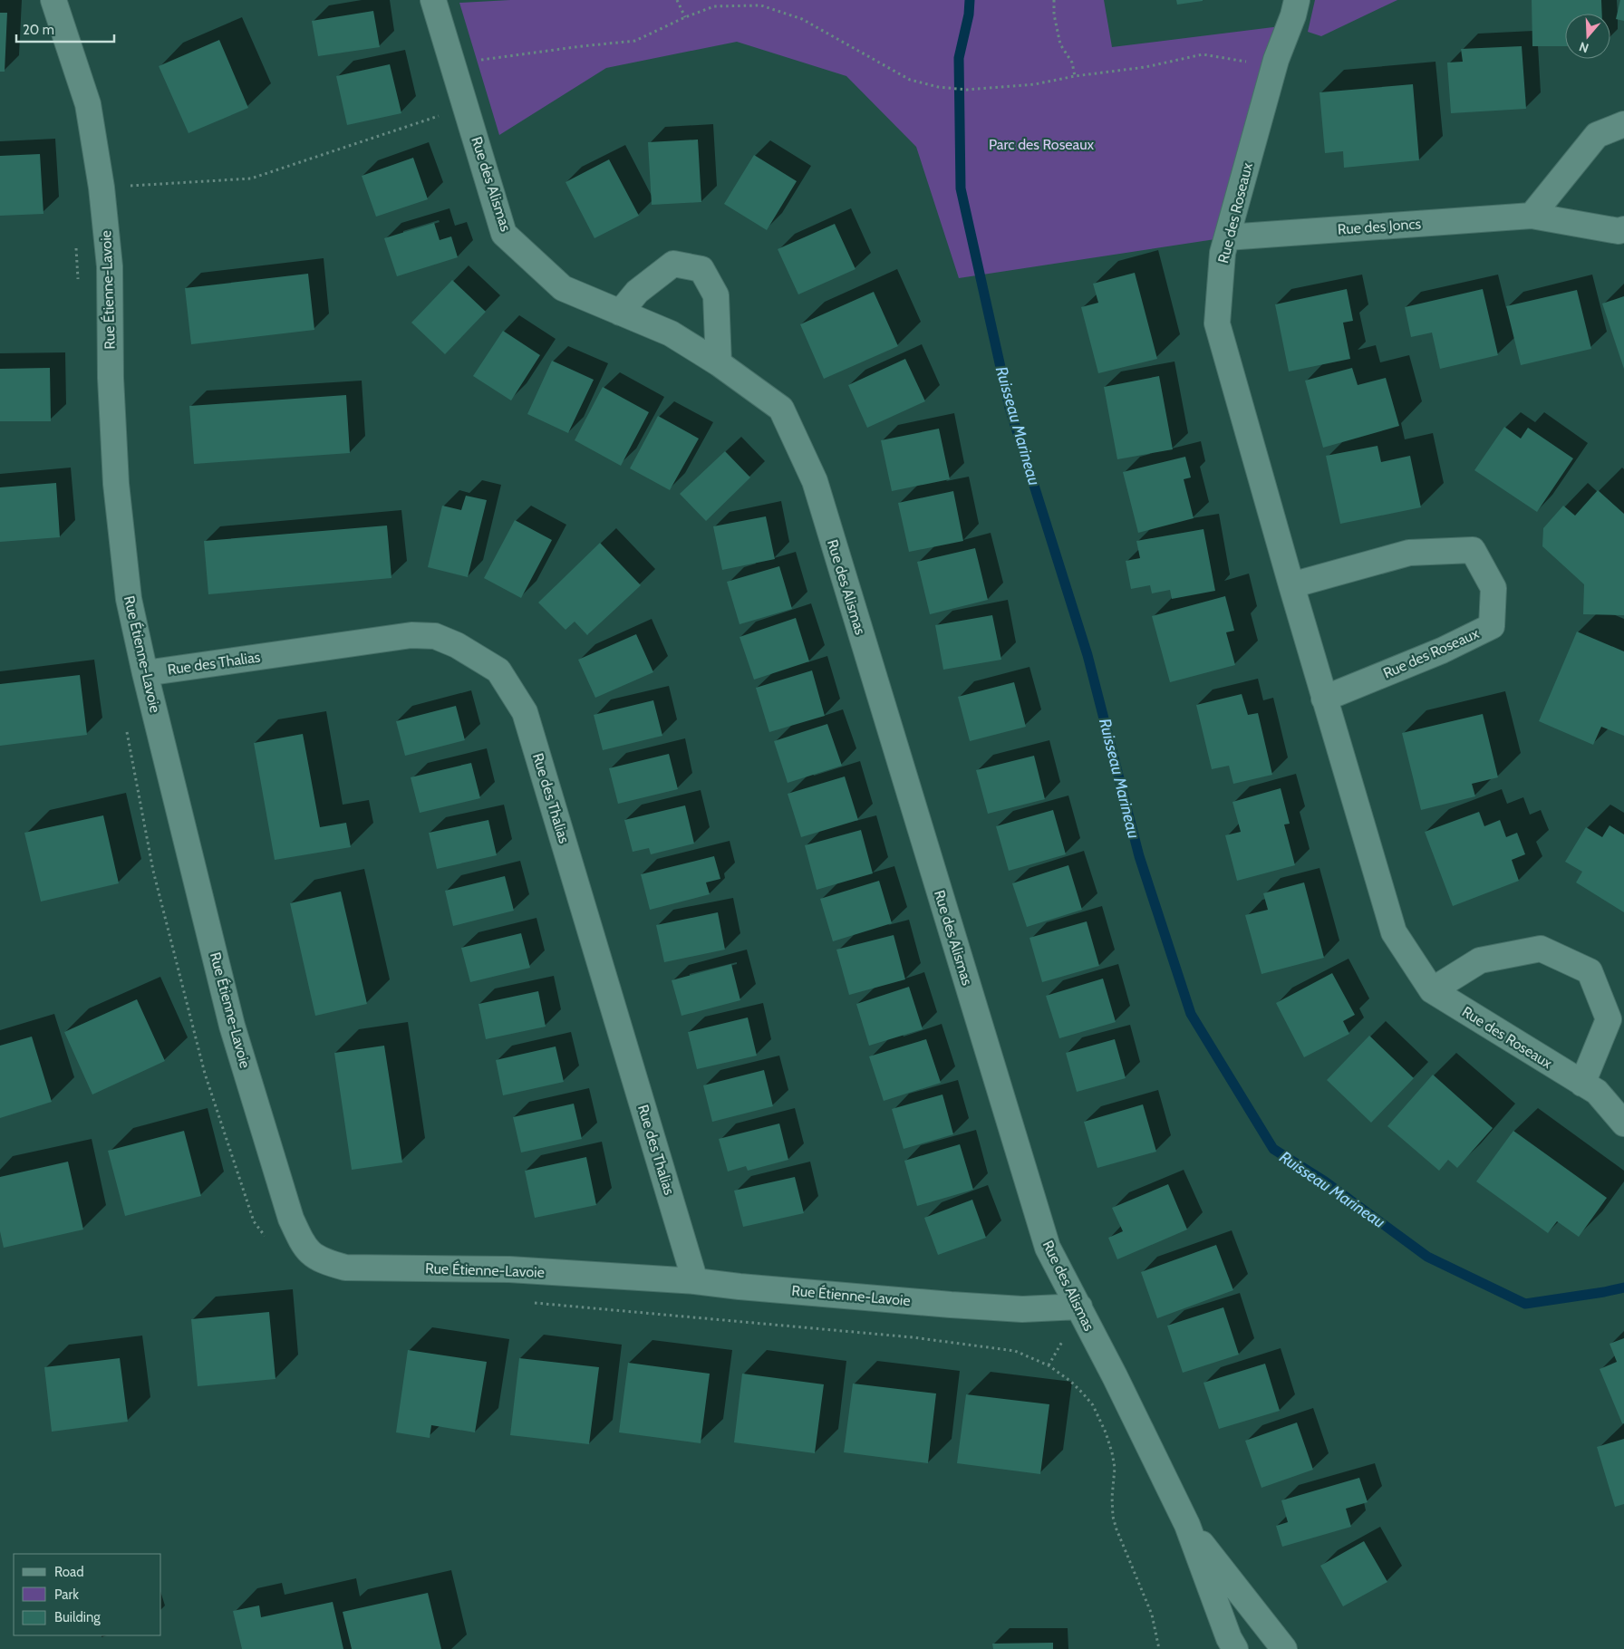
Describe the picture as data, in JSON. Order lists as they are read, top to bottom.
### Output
{
  "streets": {
    "street": [
      "Rue des Alismas",
      "Rue des Roseaux",
      "Rue des Joncs",
      "Rue Étienne-Lavoie",
      "Rue des Thalias"
    ]
  },
  "crossings": [
    ["Rue des Alismas", "Rue Étienne-Lavoie"],
    ["Rue des Roseaux", "Rue des Joncs"],
    ["Rue Étienne-Lavoie", "Rue des Thalias"]
  ],
  "water": ["Ruisseau Marineau"],
  "parks": ["Parc des Roseaux"],
  "legend": ["Road", "Park", "Building"],
  "scale_bar": "20 m",
  "north": "bottom"
}
